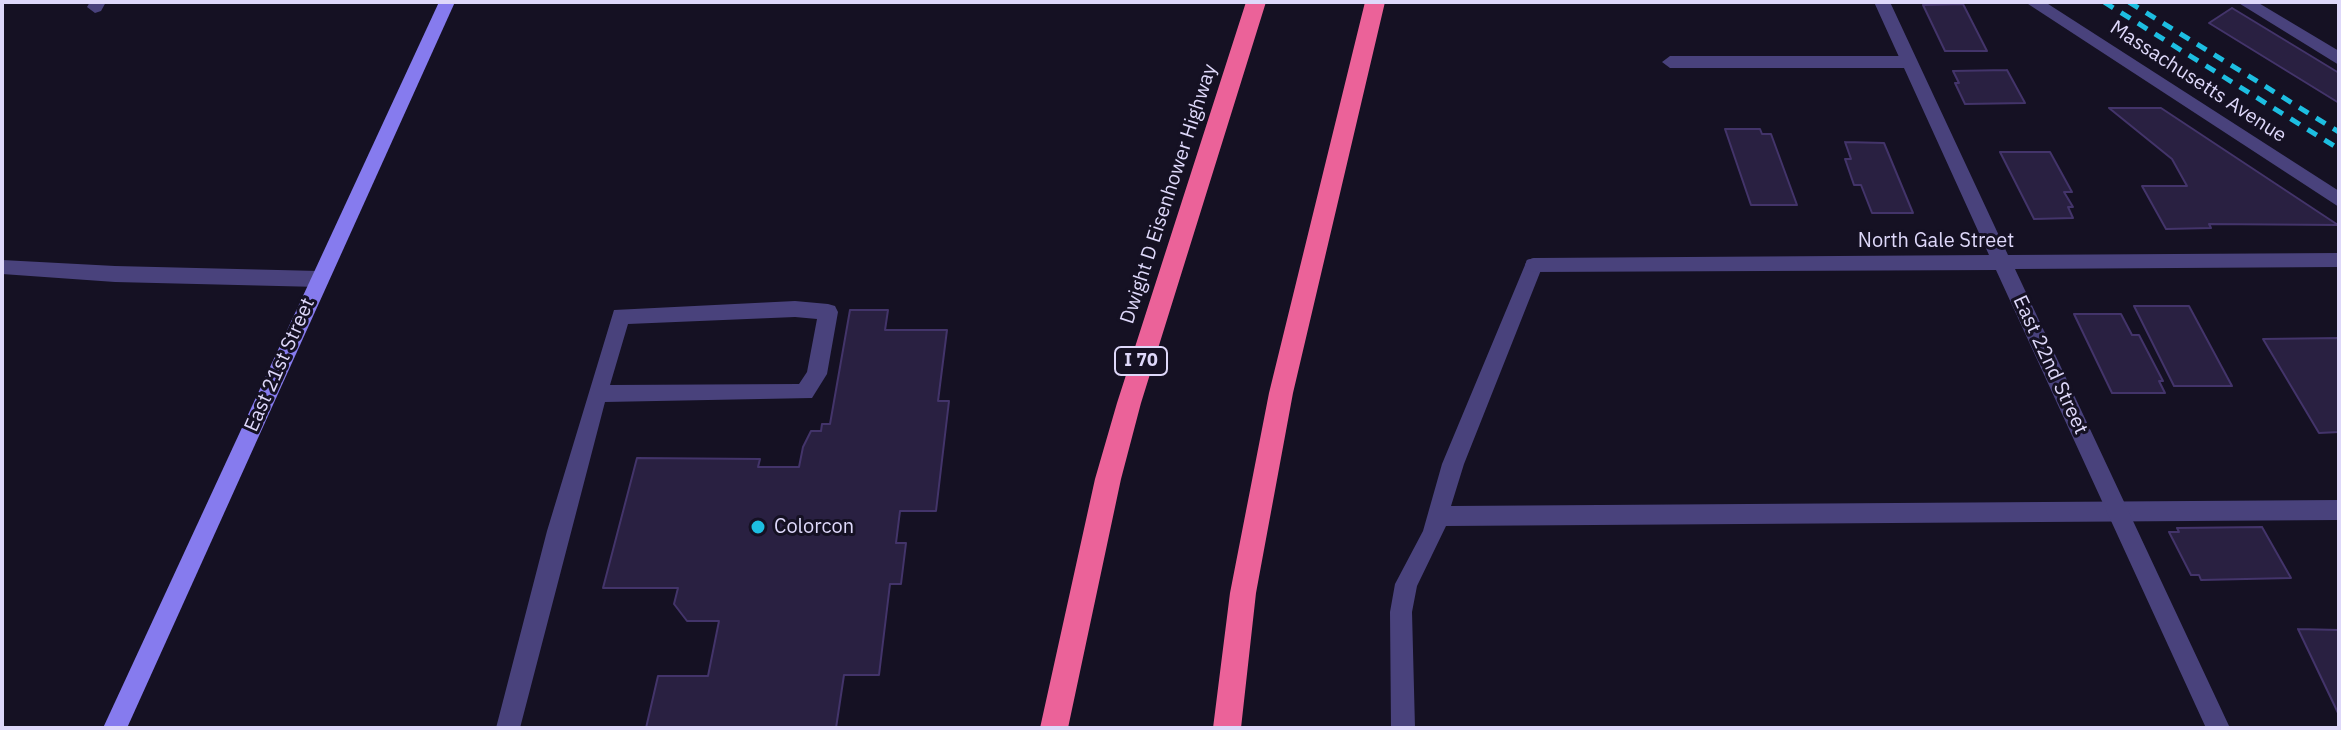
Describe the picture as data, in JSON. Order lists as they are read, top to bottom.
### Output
{
  "streets": {
    "highway": ["Dwight D Eisenhower Highway", "I 70"],
    "main road": ["East 21st Street"],
    "street": ["Massachusetts Avenue", "North Gale Street", "East 22nd Street"]
  },
  "crossings": [
    ["North Gale Street", "East 22nd Street"]
  ],
  "places": ["Colorcon"]
}
